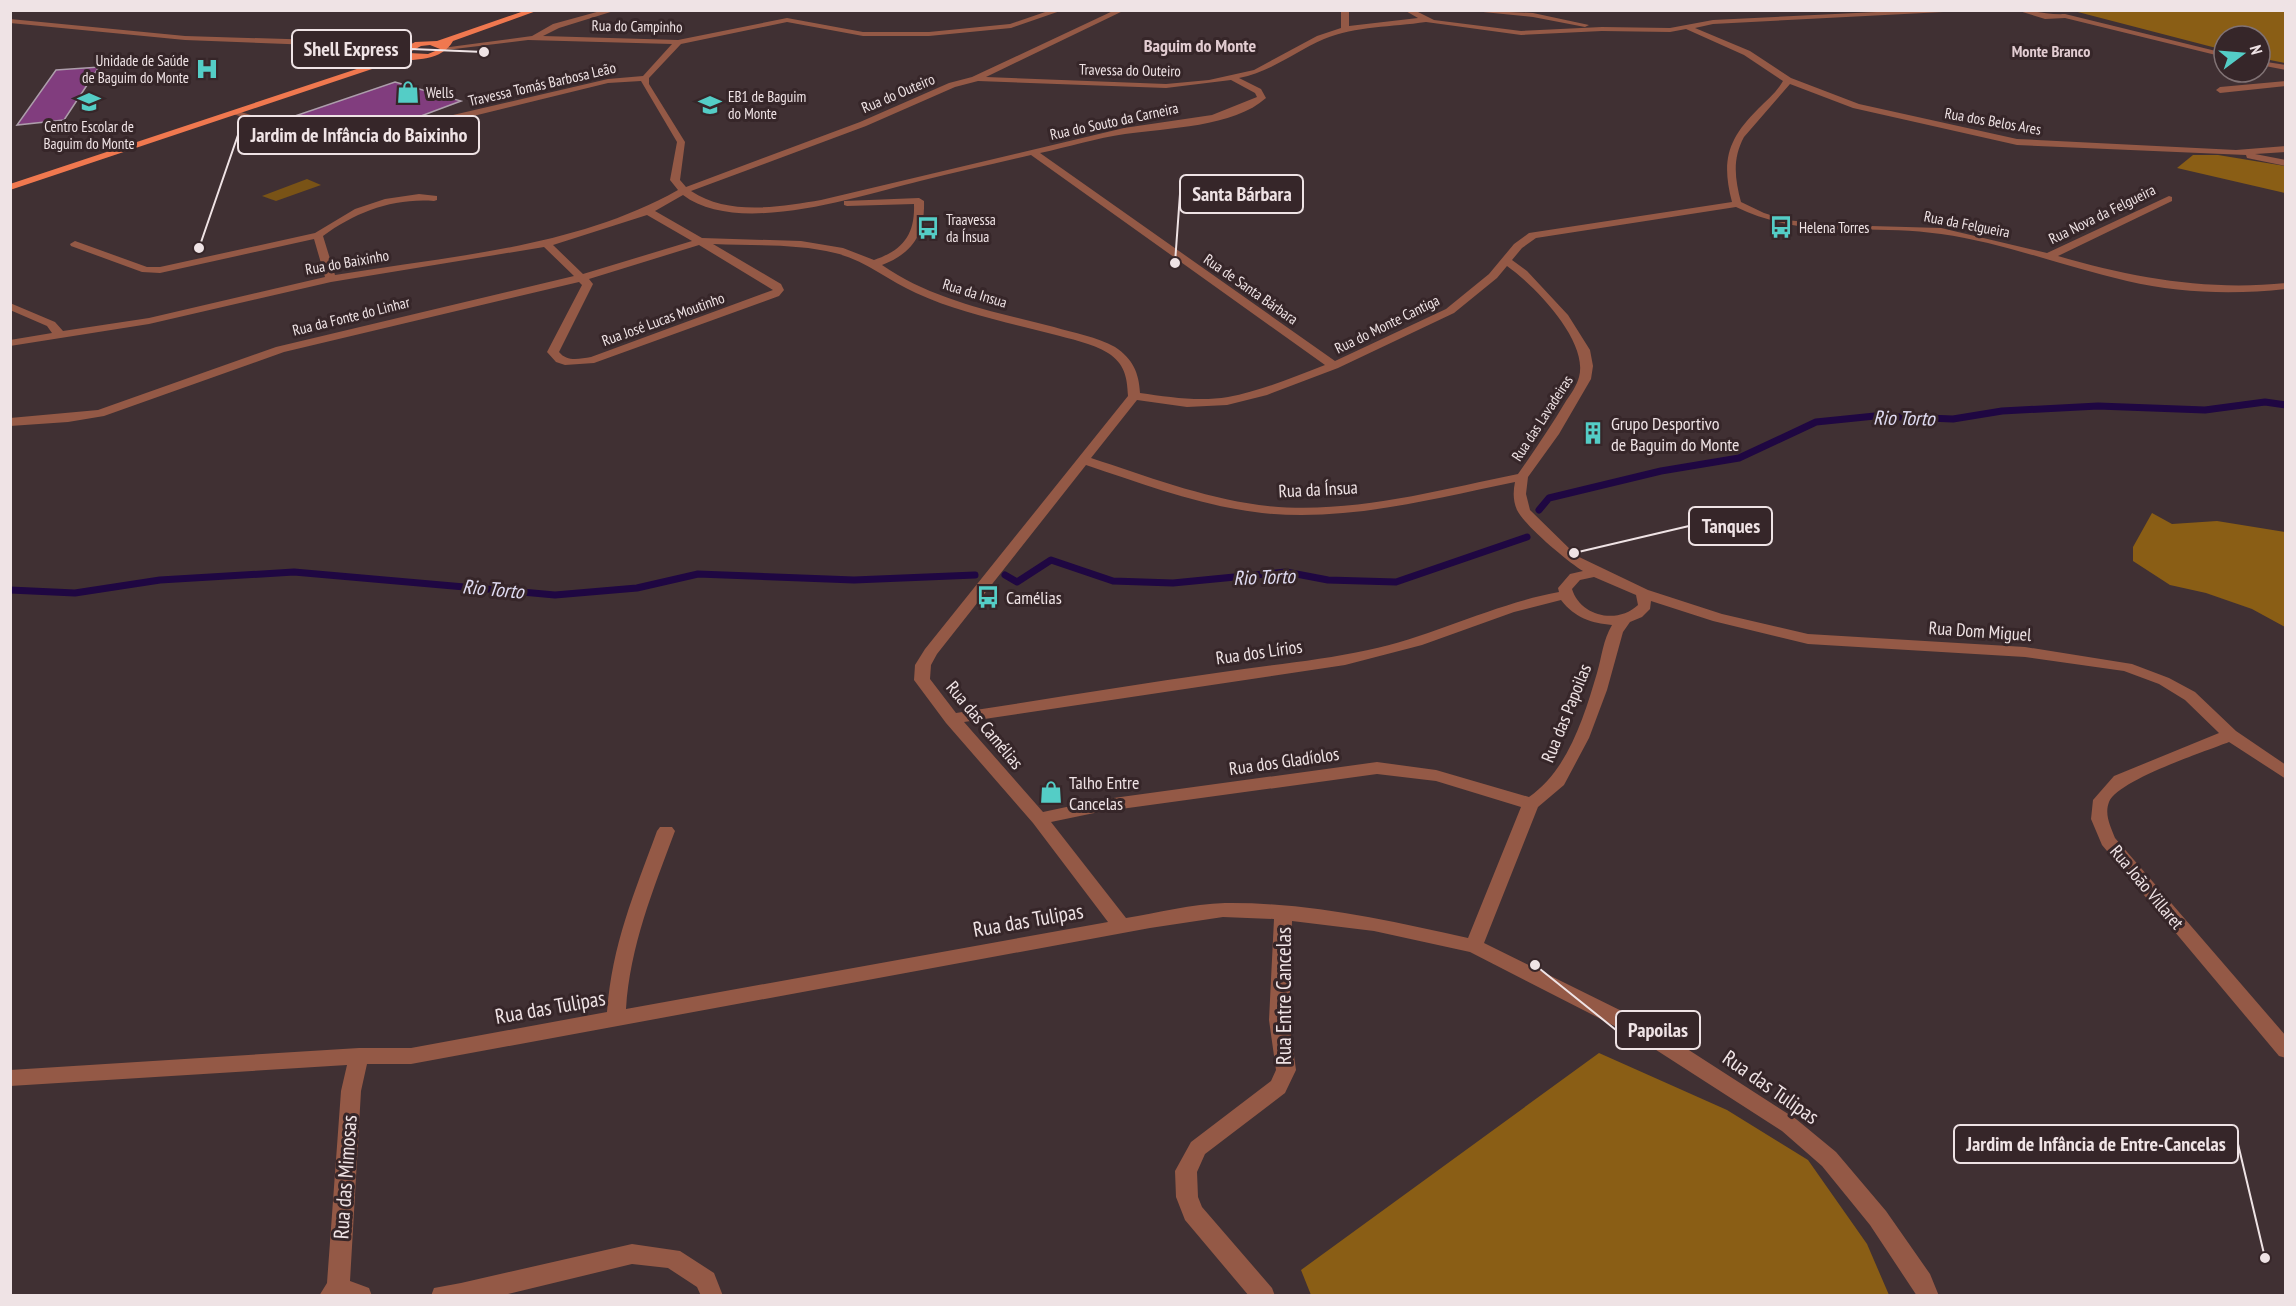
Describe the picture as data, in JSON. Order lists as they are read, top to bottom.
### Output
{
  "streets": {
    "street": [
      "Rua do Campinho",
      "Travessa do Outeiro",
      "Travessa Tomás Barbosa Leão",
      "Rua do Outeiro",
      "Rua do Souto da Carneira",
      "Rua dos Belos Ares",
      "Rua Nova da Felgueira",
      "Rua da Felgueira",
      "Rua do Baixinho",
      "Rua de Santa Bárbara",
      "Rua da Insua",
      "Rua da Fonte do Linhar",
      "Rua José Lucas Moutinho",
      "Rua do Monte Cantiga",
      "Rua das Lavadeiras",
      "Rua da Ínsua",
      "Rua Dom Miguel",
      "Rua dos Lírios",
      "Rua das Papoilas",
      "Rua das Camélias",
      "Rua dos Gladíolos",
      "Rua João Villaret",
      "Rua das Tulipas",
      "Rua Entre Cancelas",
      "Rua das Mimosas"
    ]
  },
  "crossings": [
    ["Travessa do Outeiro", "Rua do Outeiro"],
    ["Travessa do Outeiro", "Rua do Souto da Carneira"],
    ["Rua do Outeiro", "Rua do Baixinho"],
    ["Rua do Souto da Carneira", "Rua de Santa Bárbara"],
    ["Rua Nova da Felgueira", "Rua da Felgueira"],
    ["Rua da Felgueira", "Rua do Monte Cantiga"],
    ["Rua de Santa Bárbara", "Rua do Monte Cantiga"],
    ["Rua da Insua", "Rua da Fonte do Linhar"],
    ["Rua da Insua", "Rua José Lucas Moutinho"],
    ["Rua da Insua", "Rua do Monte Cantiga"],
    ["Rua da Fonte do Linhar", "Rua José Lucas Moutinho"],
    ["Rua do Monte Cantiga", "Rua das Lavadeiras"],
    ["Rua das Lavadeiras", "Rua da Ínsua"],
    ["Rua da Ínsua", "Rua das Camélias"],
    ["Rua Dom Miguel", "Rua das Papoilas"],
    ["Rua Dom Miguel", "Rua João Villaret"],
    ["Rua dos Lírios", "Rua das Camélias"],
    ["Rua das Papoilas", "Rua dos Gladíolos"],
    ["Rua das Camélias", "Rua dos Gladíolos"],
    ["Rua das Camélias", "Rua das Tulipas"],
    ["Rua das Tulipas", "Rua Entre Cancelas"],
    ["Rua das Tulipas", "Rua das Mimosas"]
  ],
  "districts": ["Baguim do Monte", "Monte Branco"],
  "water": ["Rio Torto"],
  "places": {
    "other": [
      "Shell Express",
      "Jardim de Infância do Baixinho",
      "Santa Bárbara",
      "Tanques",
      "Papoilas",
      "Jardim de Infância de Entre-Cancelas"
    ],
    "hospital": ["Unidade de Saúde de Baguim do Monte"],
    "shop": ["Wells", "Talho Entre Cancelas"],
    "school or university": ["Centro Escolar de Baguim do Monte", "EB1 de Baguim do Monte"],
    "bus stop": ["Helena Torres", "Traavessa da Ínsua", "Camélias"],
    "building": ["Grupo Desportivo de Baguim do Monte"]
  },
  "north": "right"
}
